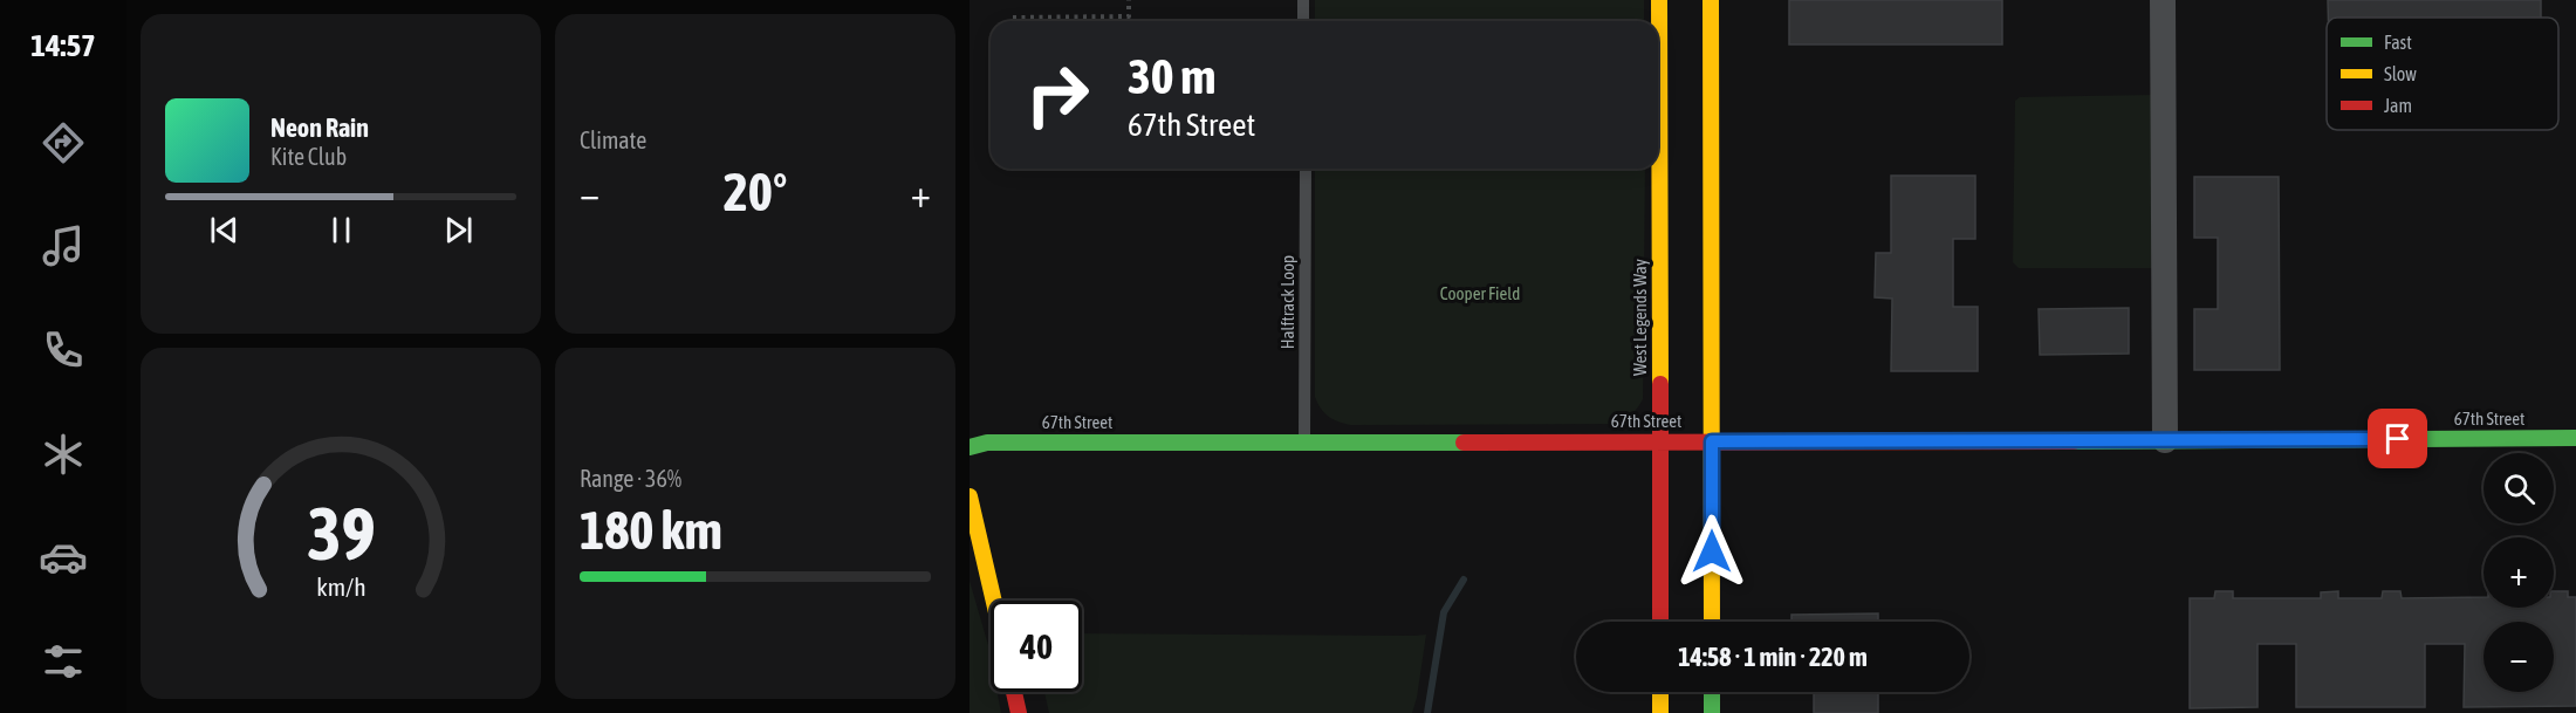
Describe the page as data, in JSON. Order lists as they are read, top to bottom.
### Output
{
  "streets": {
    "street": ["West Legends Way", "67th Street"],
    "lane": ["Halftrack Loop"]
  },
  "crossings": [
    ["Halftrack Loop", "67th Street"],
    ["West Legends Way", "67th Street"]
  ],
  "parks": ["Cooper Field"],
  "legend": ["Fast", "Slow", "Jam"],
  "page": {
    "tabs": "14:57",
    "tile": [
      "Climate",
      ["Range · 36%", "180 km"]
    ],
    "turn": ["30 m", "67th Street"],
    "song": ["Neon Rain", "Kite Club"],
    "heat": ["−", "20°", "+"],
    "map_buttons": ["+", "−"],
    "limit": "40",
    "trip": "14:58 · 1 min · 220 m",
    "gauge": ["39", "km/h"]
  }
}
